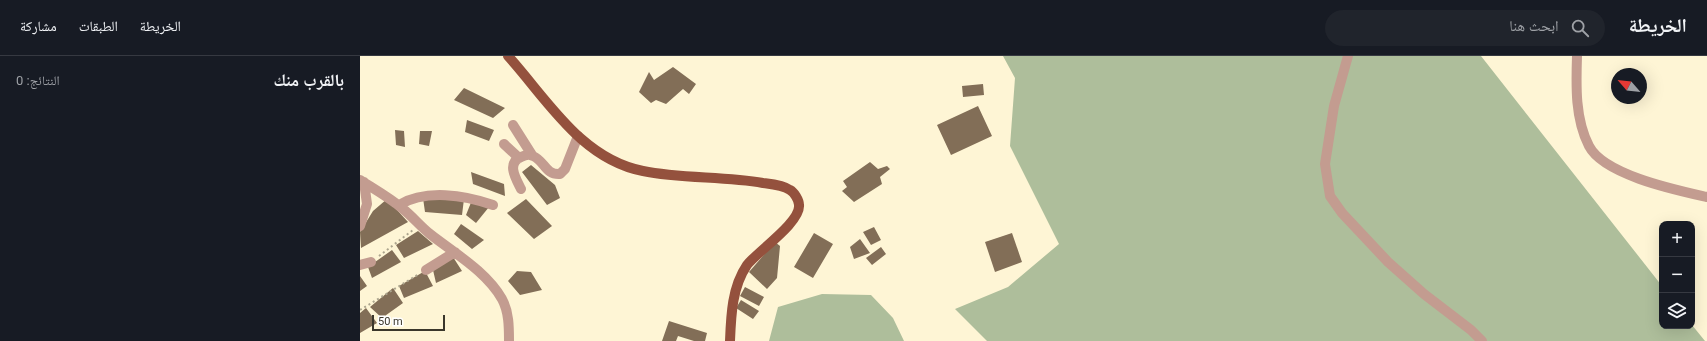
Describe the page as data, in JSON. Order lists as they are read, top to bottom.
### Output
{
  "scale_bar": "50 m",
  "north": "top left",
  "page": {
    "header": "الخريطة",
    "search": "ابحث هنا",
    "nav": ["الخريطة", "الطبقات", "مشاركة"],
    "heading": ["بالقرب منك", "النتائج: 0"],
    "map_buttons": ["+", "−"],
    "scale": "50 m"
  }
}
